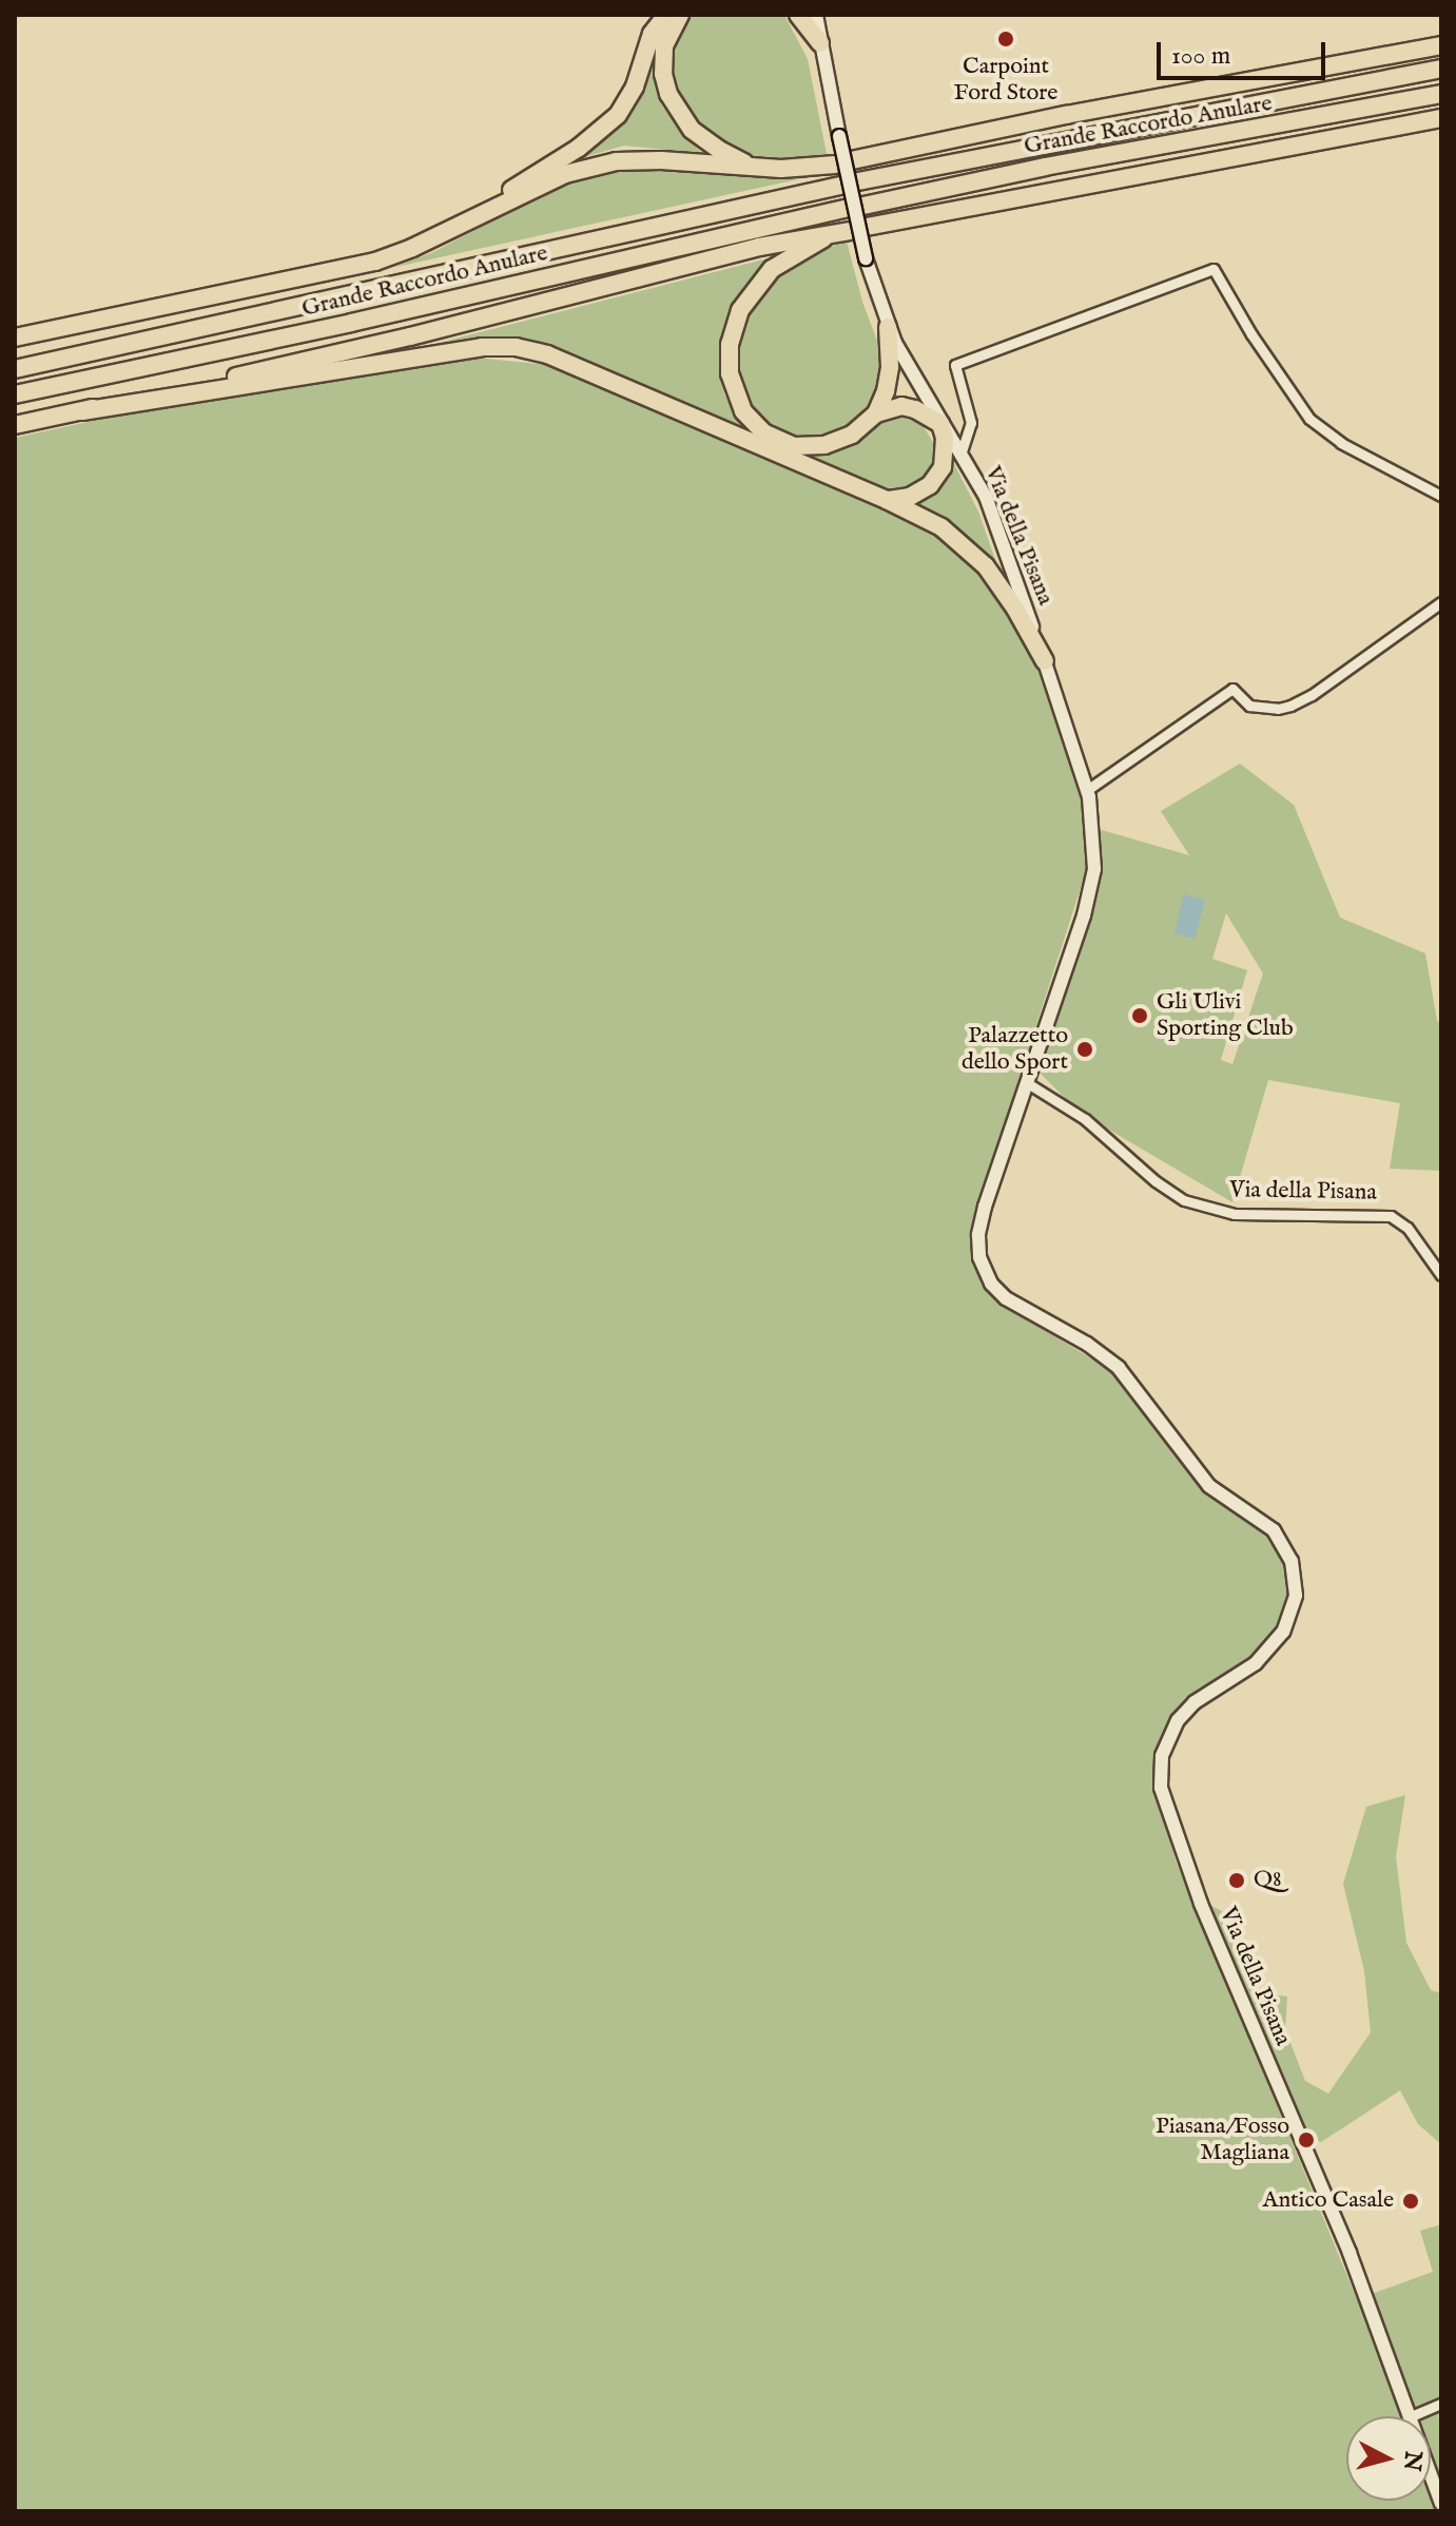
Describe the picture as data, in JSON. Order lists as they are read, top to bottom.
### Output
{
  "streets": {
    "highway": ["Grande Raccordo Anulare"],
    "main road": ["Via della Pisana"]
  },
  "places": [
    "Carpoint Ford Store",
    "Gli Ulivi Sporting Club",
    "Palazzetto dello Sport",
    "Q8",
    "Piasana/Fosso Magliana",
    "Antico Casale"
  ],
  "scale_bar": "100 m",
  "north": "right"
}
